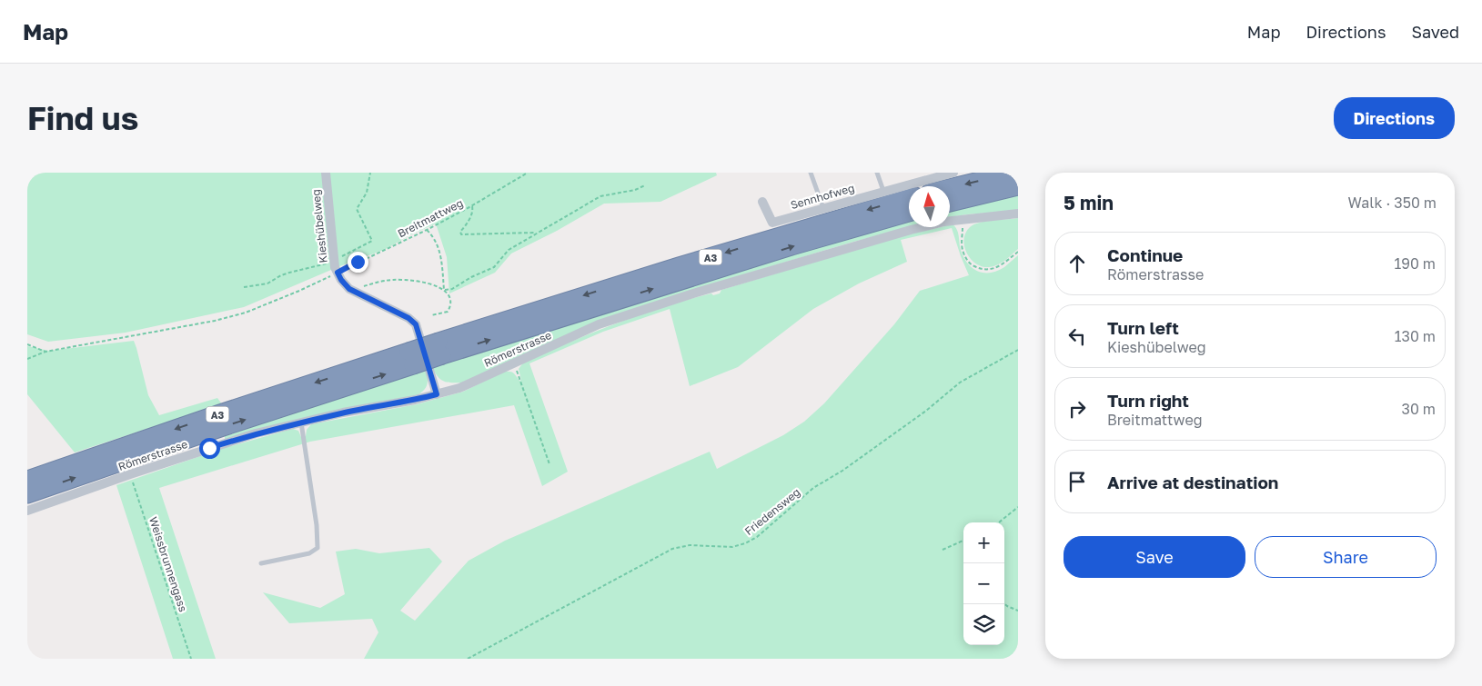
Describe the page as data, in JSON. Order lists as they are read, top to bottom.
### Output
{
  "streets": {
    "highway": ["A3"],
    "street": ["Sennhofweg", "Kieshübelweg", "Römerstrasse"],
    "path": ["Breitmattweg", "Friedensweg", "Weissbrunnengass"]
  },
  "crossings": [
    ["Breitmattweg", "Kieshübelweg"],
    ["Kieshübelweg", "Römerstrasse"],
    ["Römerstrasse", "Weissbrunnengass"]
  ],
  "north": "top",
  "page": {
    "header": "Map",
    "nav": ["Map", "Directions", "Saved"],
    "buttons": [
      "Directions",
      ["Save", "Share"]
    ],
    "title": "Find us",
    "heading": ["5 min", "Walk · 350 m"],
    "list": [
      ["Continue", "Römerstrasse", "190 m"],
      ["Turn left", "Kieshübelweg", "130 m"],
      ["Turn right", "Breitmattweg", "30 m"],
      "Arrive at destination"
    ],
    "map_buttons": ["+", "−"]
  }
}
